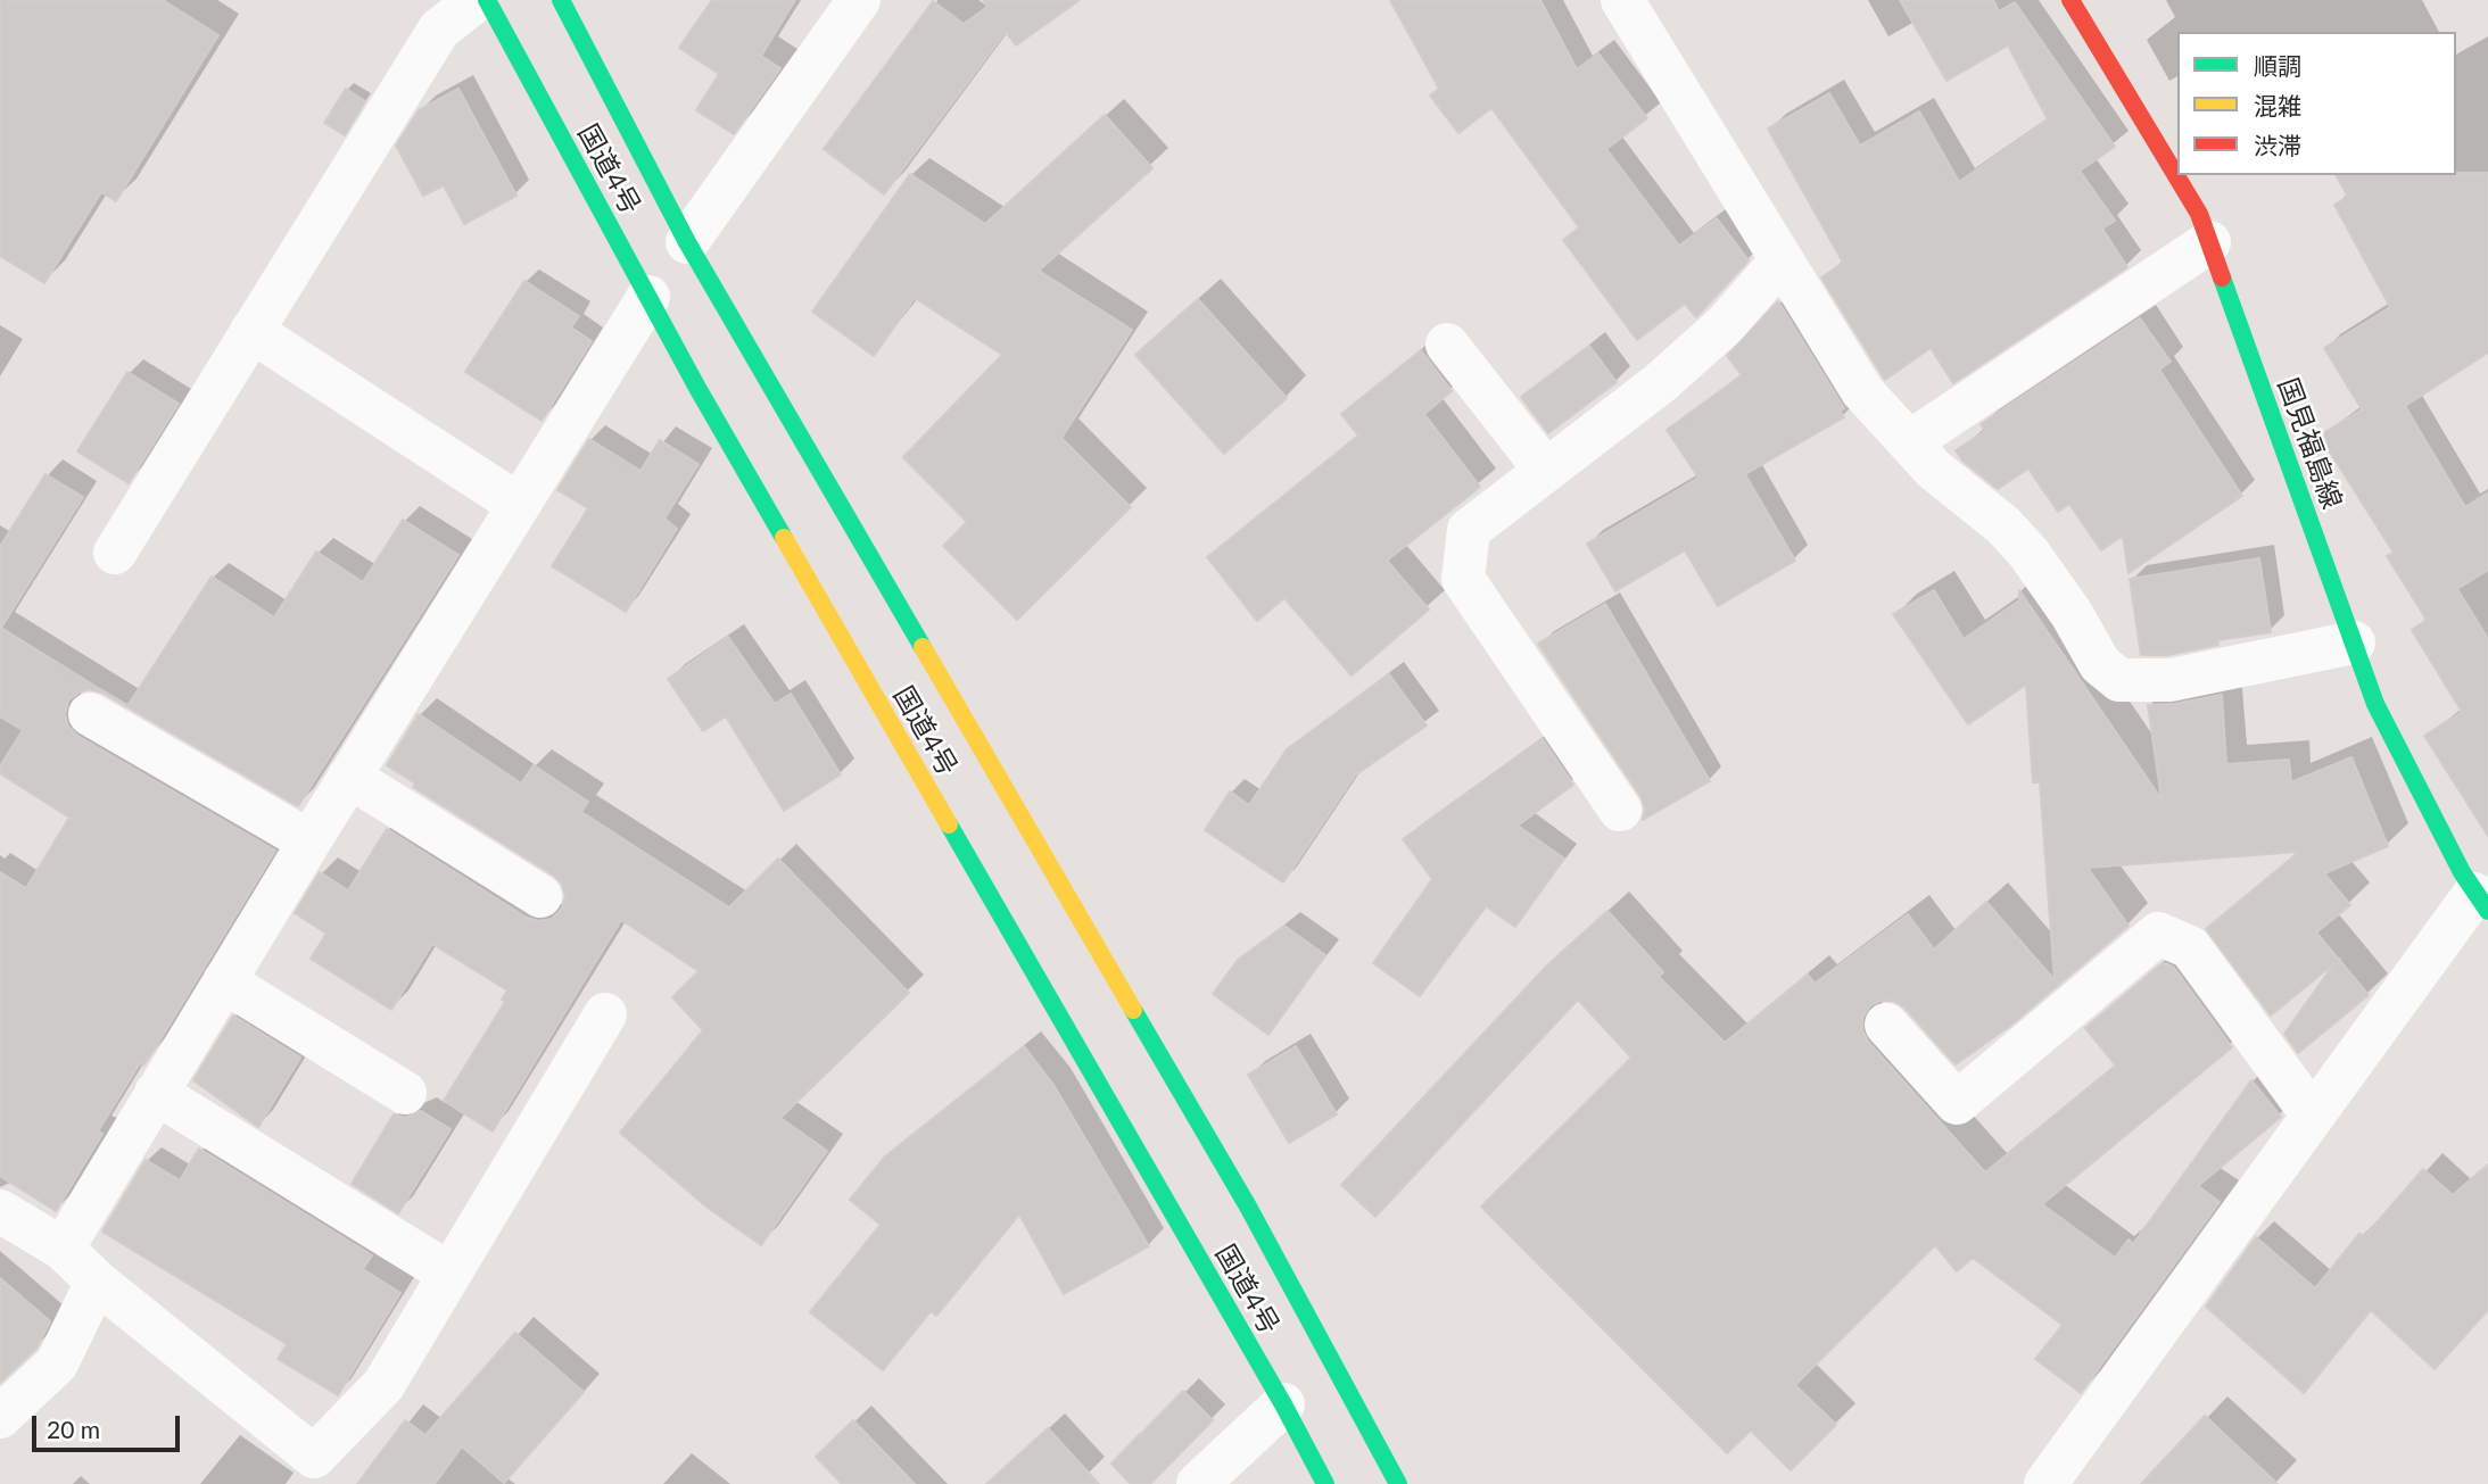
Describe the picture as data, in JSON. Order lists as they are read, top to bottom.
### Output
{
  "streets": {
    "main road": ["国道4号", "国見福島線"]
  },
  "legend": ["順調", "混雑", "渋滞"],
  "scale_bar": "20 m"
}
